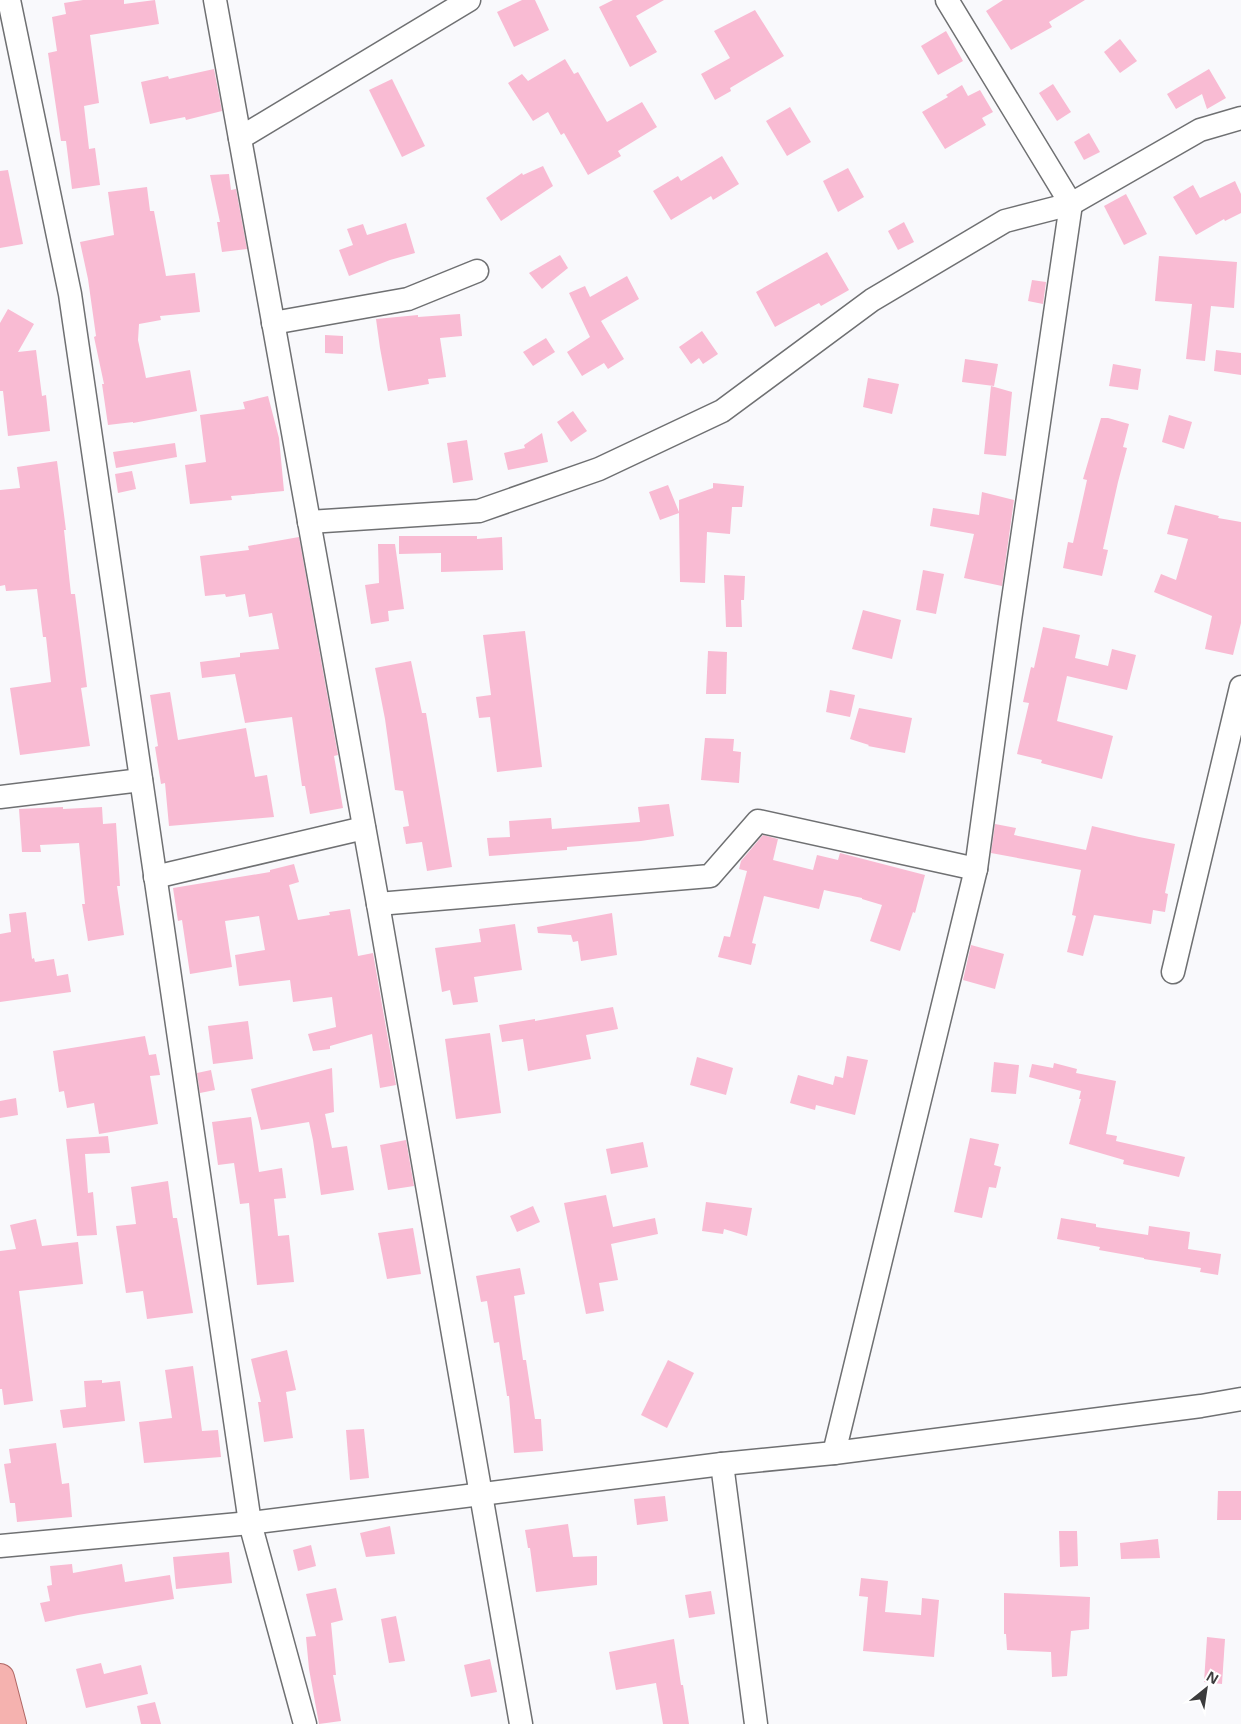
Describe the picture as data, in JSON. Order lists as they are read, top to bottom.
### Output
{
  "north": "top right"
}
